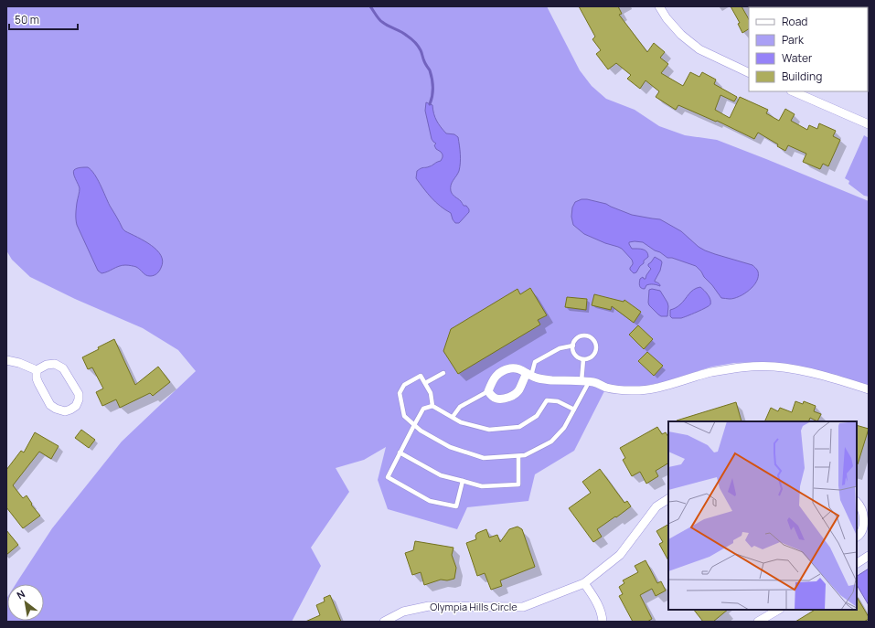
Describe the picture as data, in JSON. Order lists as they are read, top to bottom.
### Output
{
  "streets": {
    "street": ["Olympia Hills Circle"]
  },
  "legend": [
    "Road",
    "Park",
    "Water",
    "Building"
  ],
  "scale_bar": "50 m",
  "north": "top left"
}
